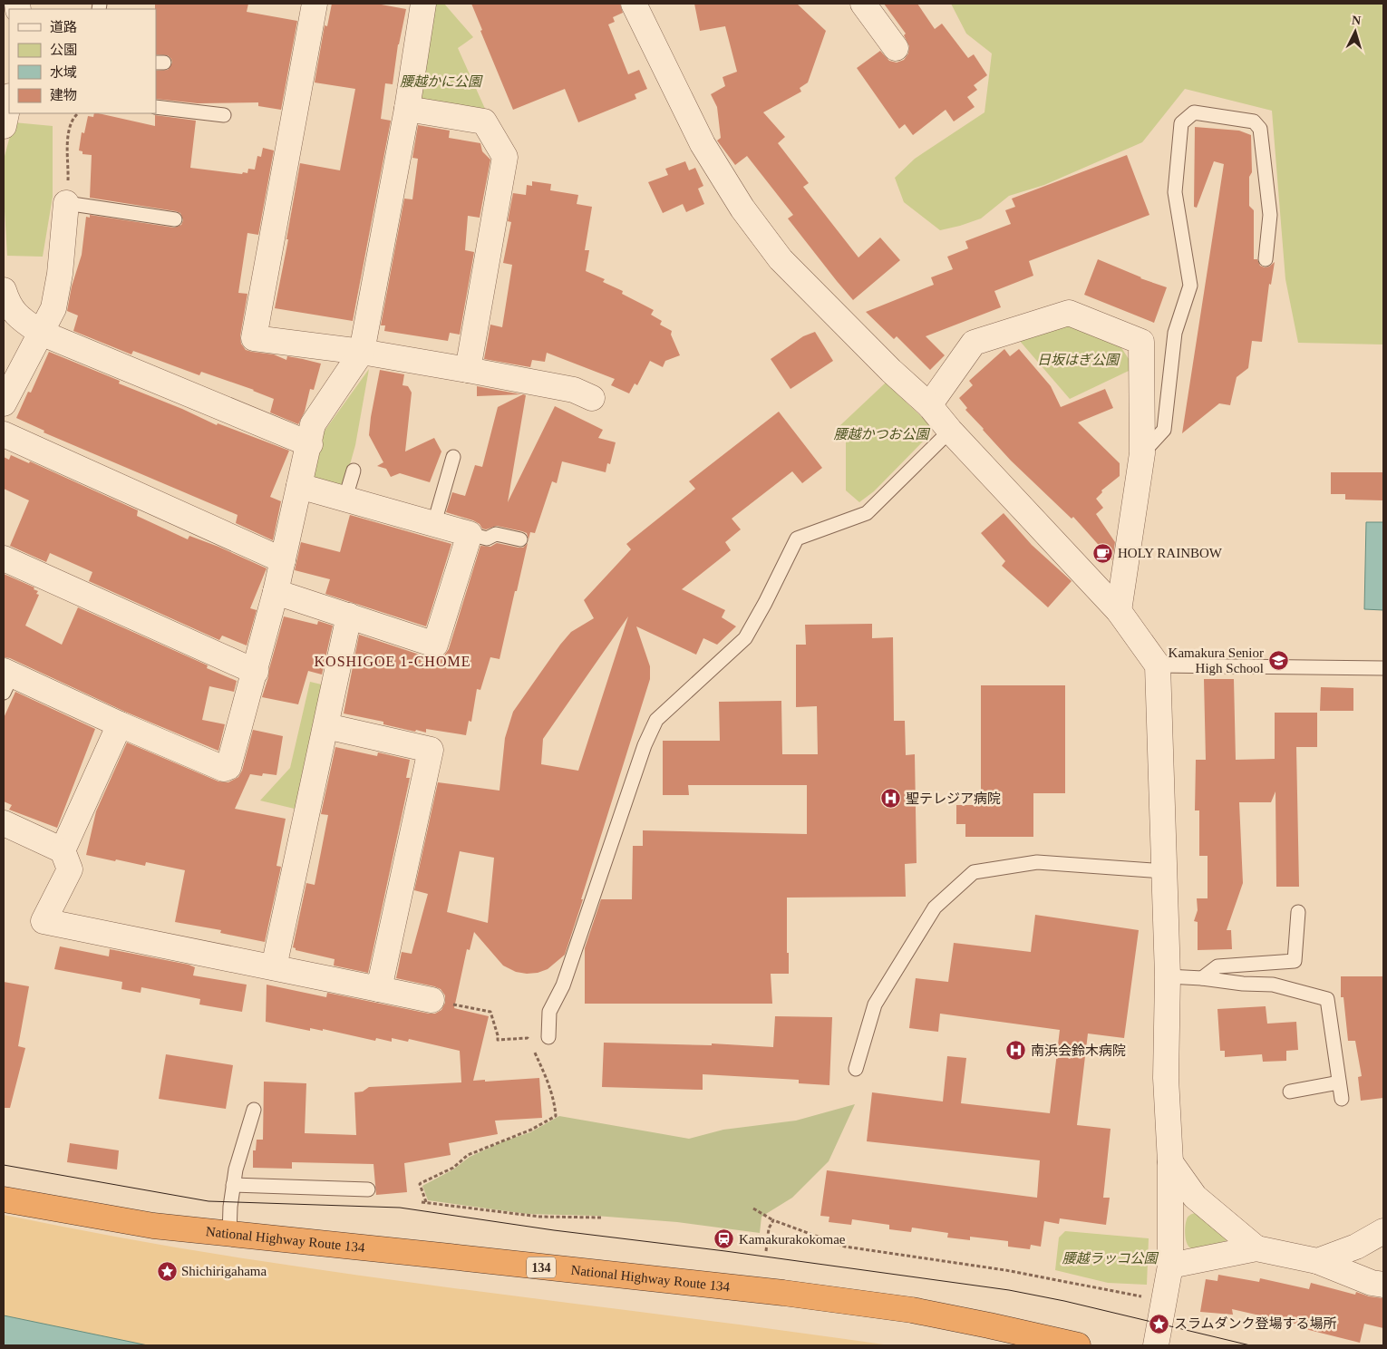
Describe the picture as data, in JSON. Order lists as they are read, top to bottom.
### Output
{
  "streets": {
    "highway": ["National Highway Route 134", "134"]
  },
  "districts": ["KOSHIGOE 1-CHOME"],
  "parks": [
    "腰越かに公園",
    "日坂はぎ公園",
    "腰越かつお公園",
    "腰越ラッコ公園"
  ],
  "places": {
    "cafe": ["HOLY RAINBOW"],
    "school or university": ["Kamakura Senior High School"],
    "hospital": ["聖テレジア病院", "南浜会鈴木病院"],
    "station": ["Kamakurakokomae"],
    "place": ["Shichirigahama", "スラムダンク登場する場所"]
  },
  "legend": [
    "道路",
    "公園",
    "水域",
    "建物"
  ],
  "north": "top"
}
